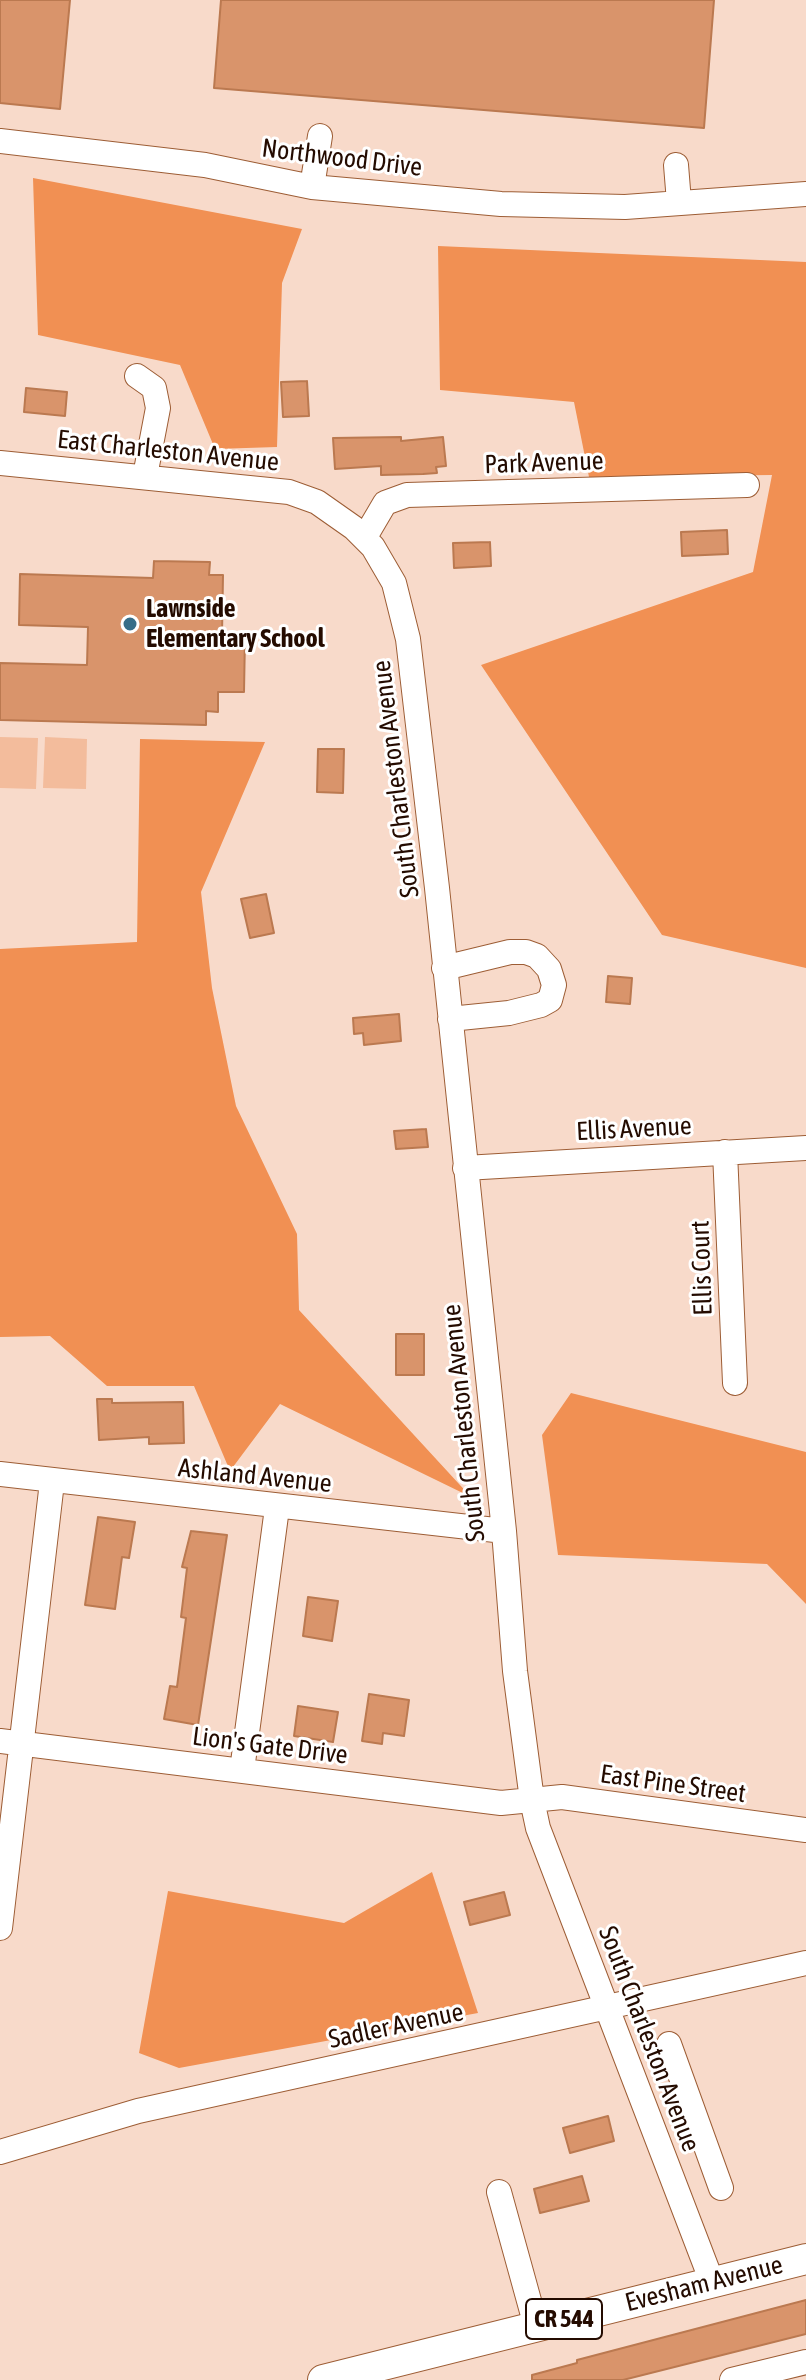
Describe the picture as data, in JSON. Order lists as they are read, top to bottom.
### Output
{
  "streets": {
    "main road": ["Evesham Avenue", "CR 544"],
    "street": [
      "Northwood Drive",
      "East Charleston Avenue",
      "Park Avenue",
      "South Charleston Avenue",
      "Ellis Avenue",
      "Ellis Court",
      "Ashland Avenue",
      "Lion's Gate Drive",
      "East Pine Street",
      "Sadler Avenue"
    ]
  },
  "crossings": [
    ["East Charleston Avenue", "Park Avenue"],
    ["East Charleston Avenue", "South Charleston Avenue"],
    ["Park Avenue", "South Charleston Avenue"],
    ["South Charleston Avenue", "Ellis Avenue"],
    ["South Charleston Avenue", "Ashland Avenue"],
    ["South Charleston Avenue", "Lion's Gate Drive"],
    ["South Charleston Avenue", "East Pine Street"],
    ["South Charleston Avenue", "Sadler Avenue"],
    ["South Charleston Avenue", "Evesham Avenue"],
    ["Ellis Avenue", "Ellis Court"],
    ["Lion's Gate Drive", "East Pine Street"]
  ],
  "places": ["Lawnside Elementary School"]
}
